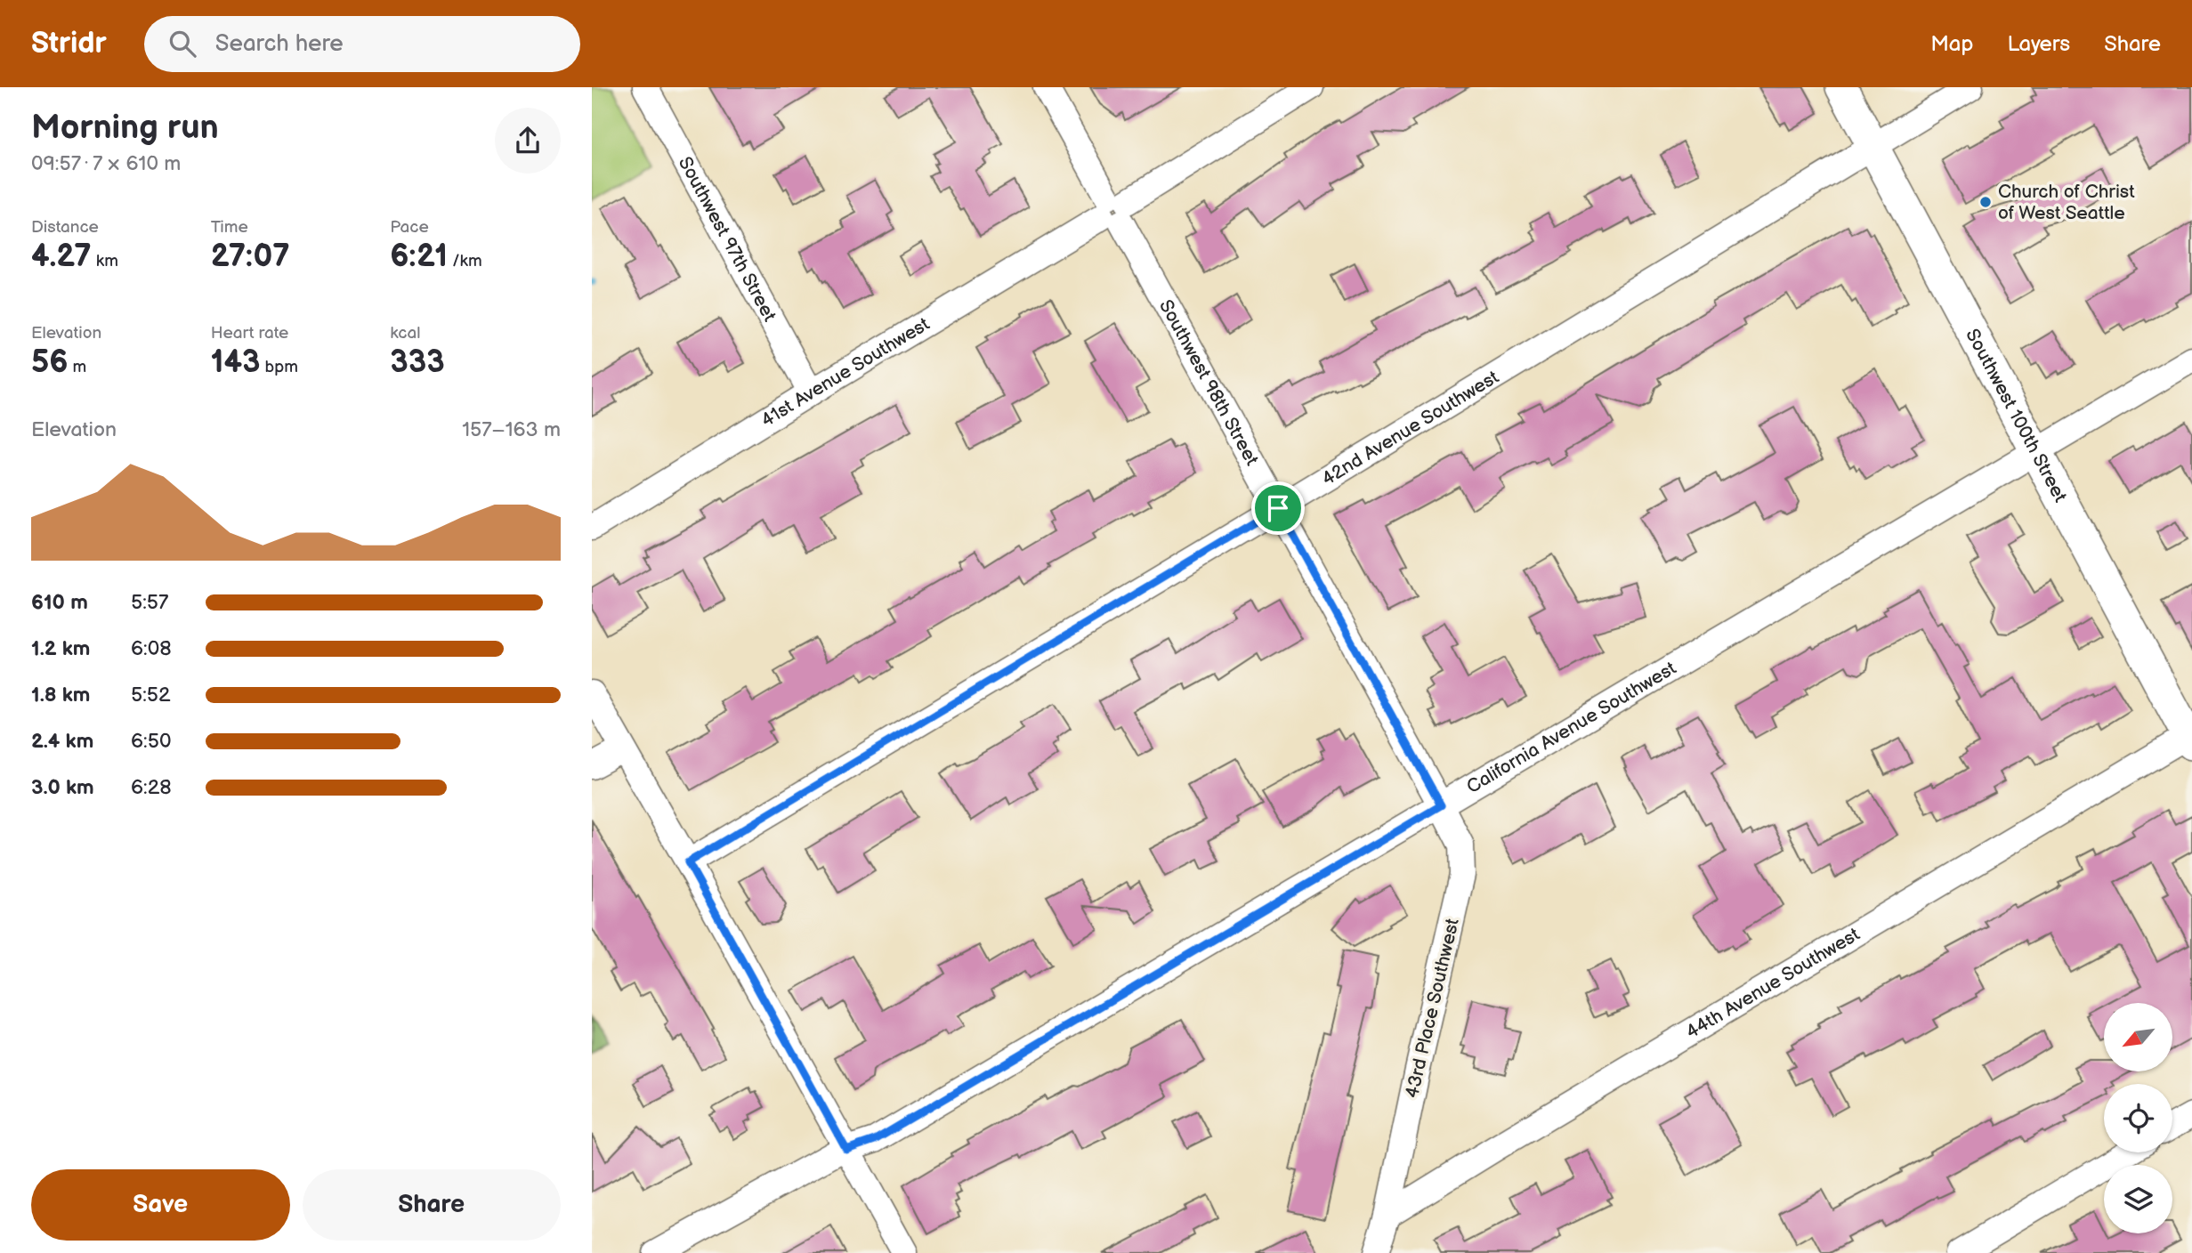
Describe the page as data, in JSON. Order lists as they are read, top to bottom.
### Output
{
  "streets": {
    "street": [
      "Southwest 97th Street",
      "41st Avenue Southwest",
      "Southwest 98th Street",
      "Southwest 100th Street",
      "42nd Avenue Southwest",
      "California Avenue Southwest",
      "44th Avenue Southwest",
      "43rd Place Southwest"
    ]
  },
  "crossings": [
    ["Southwest 97th Street", "41st Avenue Southwest"],
    ["41st Avenue Southwest", "Southwest 98th Street"],
    ["Southwest 98th Street", "42nd Avenue Southwest"],
    ["Southwest 98th Street", "California Avenue Southwest"],
    ["Southwest 98th Street", "43rd Place Southwest"],
    ["Southwest 100th Street", "42nd Avenue Southwest"],
    ["Southwest 100th Street", "California Avenue Southwest"],
    ["Southwest 100th Street", "44th Avenue Southwest"],
    ["California Avenue Southwest", "43rd Place Southwest"],
    ["44th Avenue Southwest", "43rd Place Southwest"]
  ],
  "places": ["Church of Christ of West Seattle"],
  "north": "bottom left",
  "page": {
    "header": "Stridr",
    "search": "Search here",
    "nav": ["Map", "Layers", "Share"],
    "heading": ["Morning run", "09:57 · 7 × 610 m"],
    "stats": [
      ["Distance", "4.27 km"],
      ["Time", "27:07"],
      ["Pace", "6:21 /km"],
      ["Elevation", "56 m"],
      ["Heart rate", "143 bpm"],
      ["kcal", "333"]
    ],
    "chart": ["Elevation", "157–163 m"],
    "list": [
      {
        "name": "610 m",
        "note": "5:57"
      },
      {
        "name": "1.2 km",
        "note": "6:08"
      },
      {
        "name": "1.8 km",
        "note": "5:52"
      },
      {
        "name": "2.4 km",
        "note": "6:50"
      },
      {
        "name": "3.0 km",
        "note": "6:28"
      }
    ],
    "buttons": ["Save", "Share"]
  }
}
